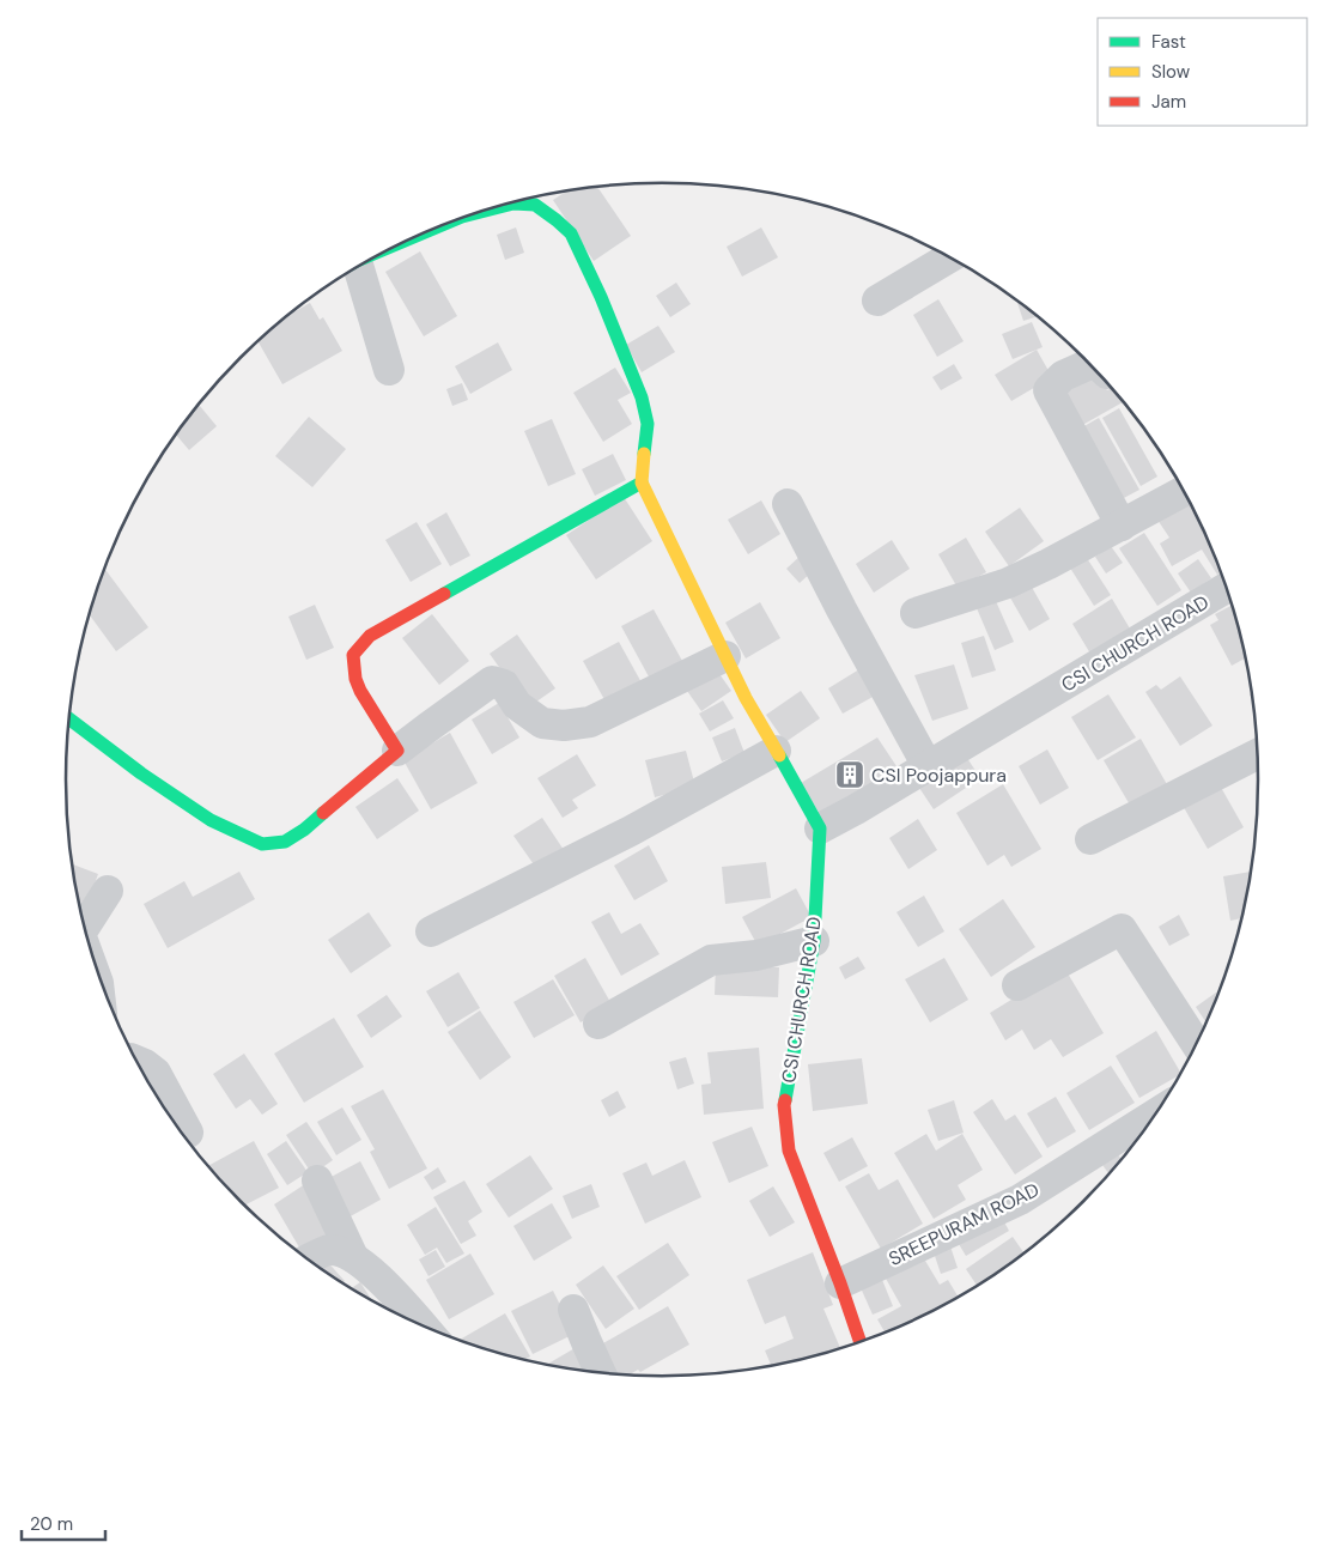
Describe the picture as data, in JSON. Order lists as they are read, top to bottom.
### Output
{
  "streets": {
    "street": ["CSI CHURCH ROAD", "SREEPURAM ROAD"]
  },
  "crossings": [
    ["CSI CHURCH ROAD", "SREEPURAM ROAD"]
  ],
  "places": {
    "building": ["CSI Poojappura"]
  },
  "legend": ["Fast", "Slow", "Jam"],
  "scale_bar": "20 m"
}
